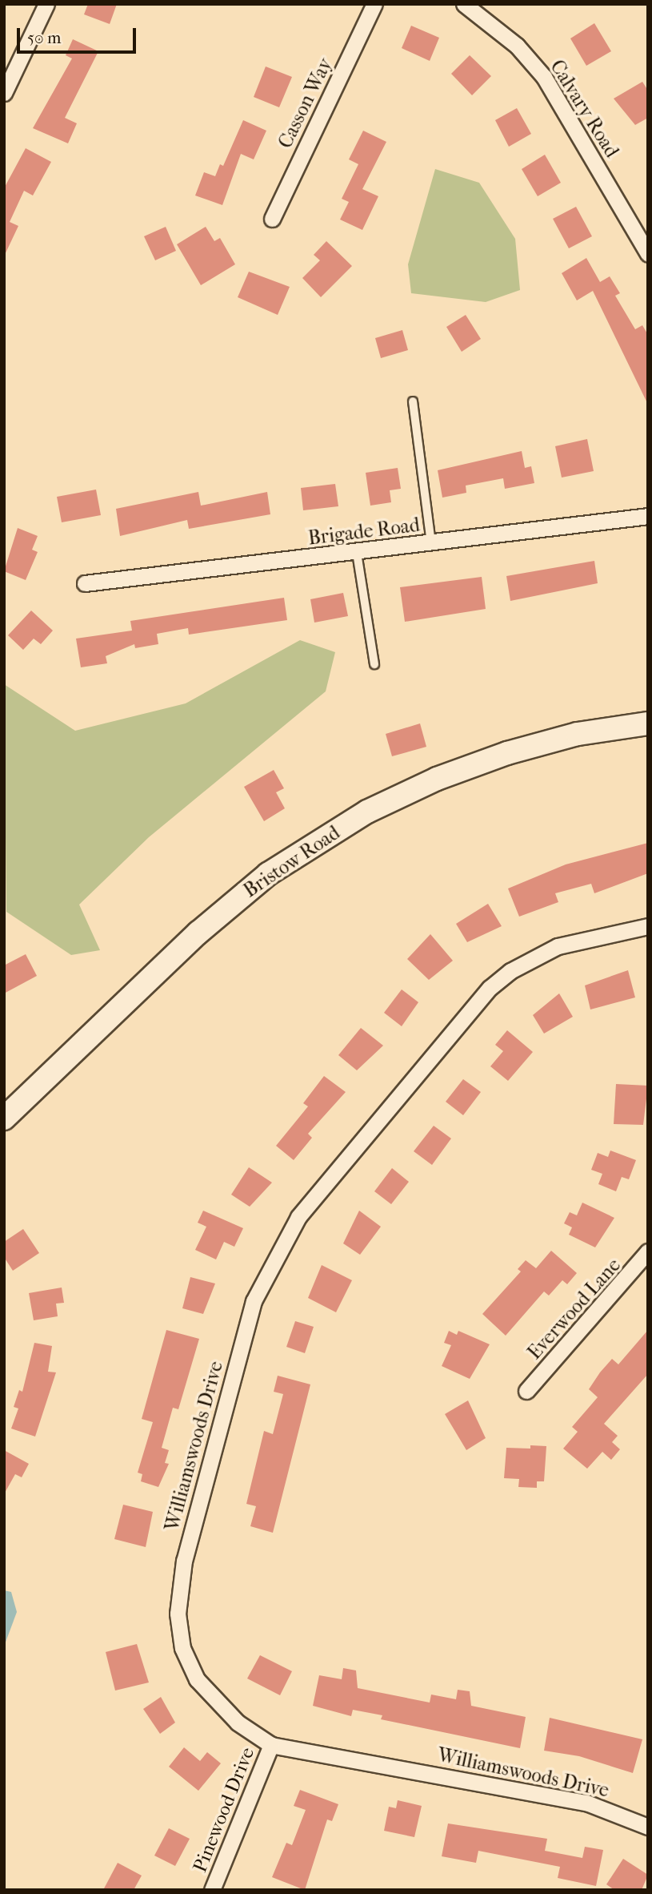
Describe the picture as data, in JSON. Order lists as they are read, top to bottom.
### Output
{
  "streets": {
    "main road": ["Bristow Road"],
    "street": [
      "Casson Way",
      "Calvary Road",
      "Brigade Road",
      "Everwood Lane",
      "Williamswoods Drive",
      "Pinewood Drive"
    ]
  },
  "crossings": [
    ["Williamswoods Drive", "Pinewood Drive"]
  ],
  "scale_bar": "50 m"
}
